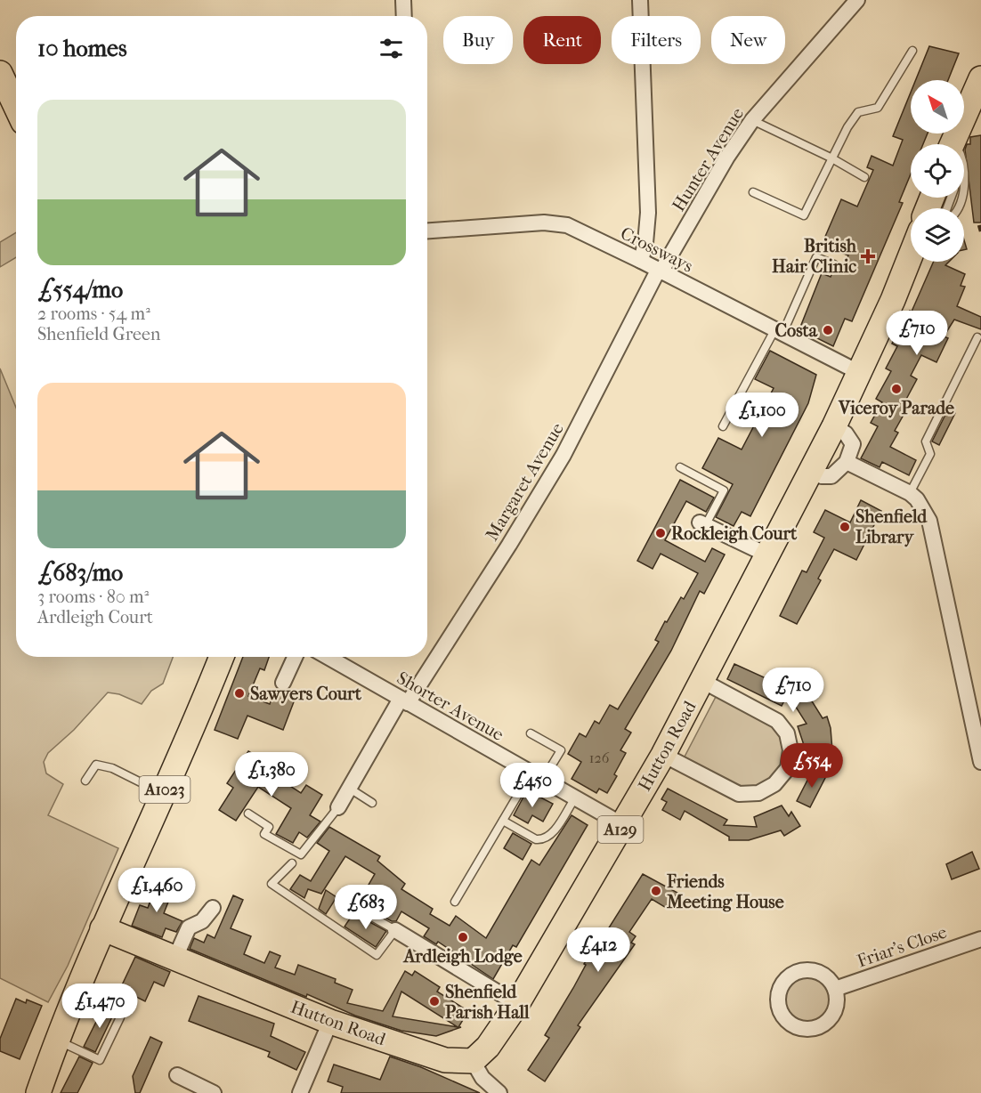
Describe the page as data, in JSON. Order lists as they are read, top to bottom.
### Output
{
  "streets": {
    "main road": ["Hutton Road", "A1023", "A129"],
    "street": [
      "Hunter Avenue",
      "Crossways",
      "Margaret Avenue",
      "Shorter Avenue",
      "Friar's Close"
    ]
  },
  "crossings": [
    ["Hunter Avenue", "Crossways"],
    ["Hunter Avenue", "Margaret Avenue"],
    ["Crossways", "Margaret Avenue"],
    ["Crossways", "Hutton Road"],
    ["Margaret Avenue", "Shorter Avenue"],
    ["Shorter Avenue", "Hutton Road"],
    ["Hutton Road", "A1023"]
  ],
  "places": {
    "health": ["British Hair Clinic"],
    "other": [
      "Costa",
      "Viceroy Parade",
      "Shenfield Library",
      "Rockleigh Court",
      "Sawyers Court",
      "Friends Meeting House",
      "Ardleigh Lodge",
      "Shenfield Parish Hall"
    ]
  },
  "house_numbers": ["126"],
  "north": "top left",
  "page": {
    "chip": [
      "Buy",
      "Rent",
      "Filters",
      "New"
    ],
    "heading": "10 homes",
    "list": [
      {
        "name": "£554/mo",
        "note": "2 rooms · 54 m² · Shenfield Green"
      },
      {
        "name": "£683/mo",
        "note": "3 rooms · 80 m² · Ardleigh Court"
      }
    ],
    "price": [
      "£710",
      "£1,100",
      "£710",
      "£554",
      "£1,380",
      "£450",
      "£1,460",
      "£683",
      "£412",
      "£1,470"
    ]
  }
}
